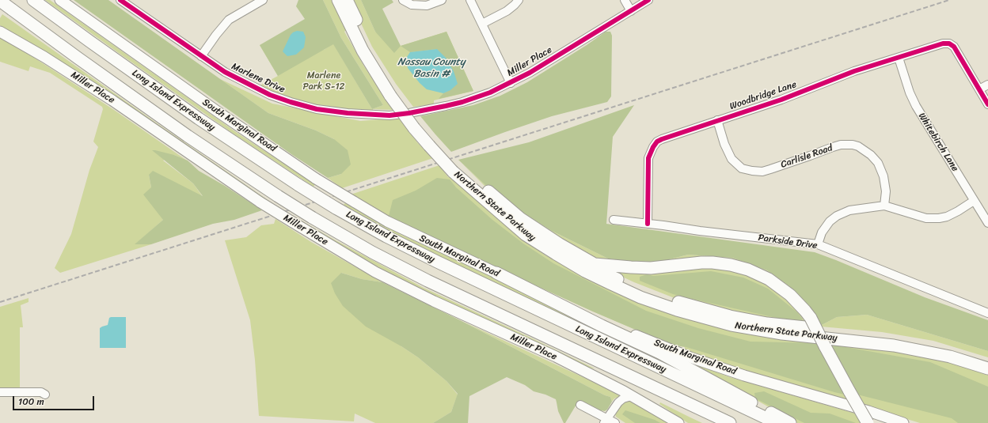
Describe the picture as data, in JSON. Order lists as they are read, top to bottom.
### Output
{
  "streets": {
    "highway": ["Long Island Expressway", "Northern State Parkway"],
    "main road": ["Miller Place", "South Marginal Road"],
    "street": [
      "Marlene Drive",
      "Woodbridge Lane",
      "Whitebirch Lane",
      "Carlisle Road",
      "Parkside Drive"
    ]
  },
  "crossings": [
    ["Miller Place", "Marlene Drive"],
    ["Woodbridge Lane", "Whitebirch Lane"],
    ["Woodbridge Lane", "Carlisle Road"],
    ["Woodbridge Lane", "Parkside Drive"]
  ],
  "water": ["Nassau County Basin #"],
  "parks": ["Marlene Park S-12"],
  "scale_bar": "100 m"
}
